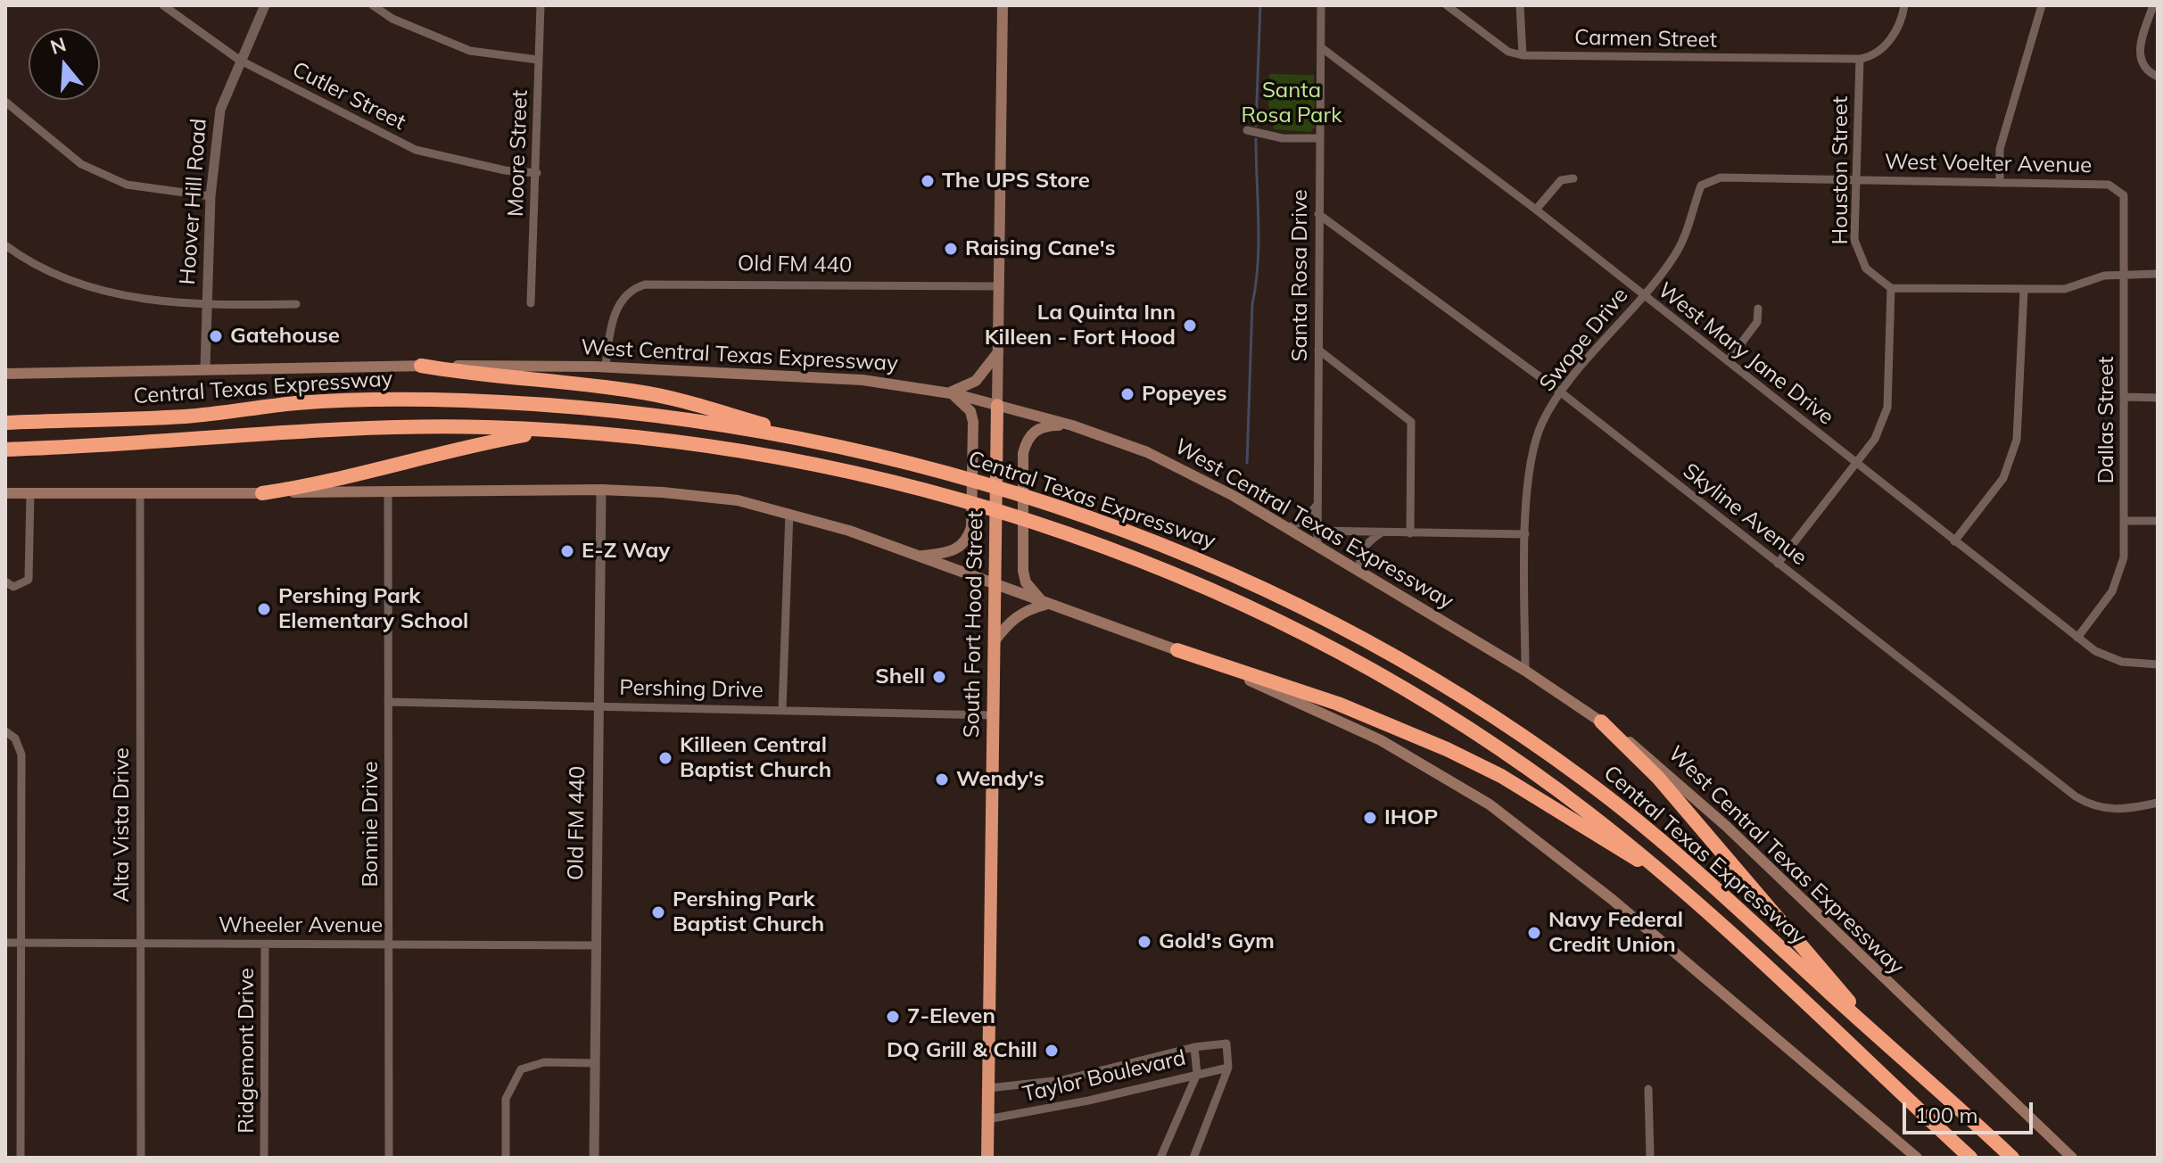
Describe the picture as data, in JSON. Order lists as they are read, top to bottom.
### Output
{
  "streets": {
    "highway": ["Central Texas Expressway", "South Fort Hood Street"],
    "main road": ["West Central Texas Expressway"],
    "street": [
      "Carmen Street",
      "Cutler Street",
      "Moore Street",
      "West Voelter Avenue",
      "Houston Street",
      "Hoover Hill Road",
      "Old FM 440",
      "Santa Rosa Drive",
      "Swope Drive",
      "West Mary Jane Drive",
      "Dallas Street",
      "Skyline Avenue",
      "Pershing Drive",
      "Bonnie Drive",
      "Alta Vista Drive",
      "Wheeler Avenue",
      "Ridgemont Drive",
      "Taylor Boulevard"
    ]
  },
  "crossings": [
    ["Carmen Street", "Houston Street"],
    ["Cutler Street", "Moore Street"],
    ["Cutler Street", "Hoover Hill Road"],
    ["West Voelter Avenue", "Houston Street"],
    ["West Voelter Avenue", "Swope Drive"],
    ["West Voelter Avenue", "Dallas Street"],
    ["Hoover Hill Road", "West Central Texas Expressway"],
    ["Old FM 440", "West Central Texas Expressway"],
    ["Old FM 440", "South Fort Hood Street"],
    ["Old FM 440", "Pershing Drive"],
    ["Old FM 440", "Wheeler Avenue"],
    ["Santa Rosa Drive", "West Mary Jane Drive"],
    ["Santa Rosa Drive", "West Central Texas Expressway"],
    ["Santa Rosa Drive", "Skyline Avenue"],
    ["Swope Drive", "West Mary Jane Drive"],
    ["Swope Drive", "West Central Texas Expressway"],
    ["Swope Drive", "Skyline Avenue"],
    ["West Mary Jane Drive", "Dallas Street"],
    ["West Central Texas Expressway", "South Fort Hood Street"],
    ["South Fort Hood Street", "Pershing Drive"],
    ["South Fort Hood Street", "Taylor Boulevard"],
    ["Pershing Drive", "Bonnie Drive"],
    ["Bonnie Drive", "Wheeler Avenue"],
    ["Alta Vista Drive", "Wheeler Avenue"],
    ["Wheeler Avenue", "Ridgemont Drive"]
  ],
  "parks": ["Santa Rosa Park"],
  "places": [
    "The UPS Store",
    "Raising Cane's",
    "La Quinta Inn Killeen - Fort Hood",
    "Gatehouse",
    "Popeyes",
    "E-Z Way",
    "Pershing Park Elementary School",
    "Shell",
    "Killeen Central Baptist Church",
    "Wendy's",
    "IHOP",
    "Pershing Park Baptist Church",
    "Navy Federal Credit Union",
    "Gold's Gym",
    "7-Eleven",
    "DQ Grill & Chill"
  ],
  "scale_bar": "100 m",
  "north": "top"
}
